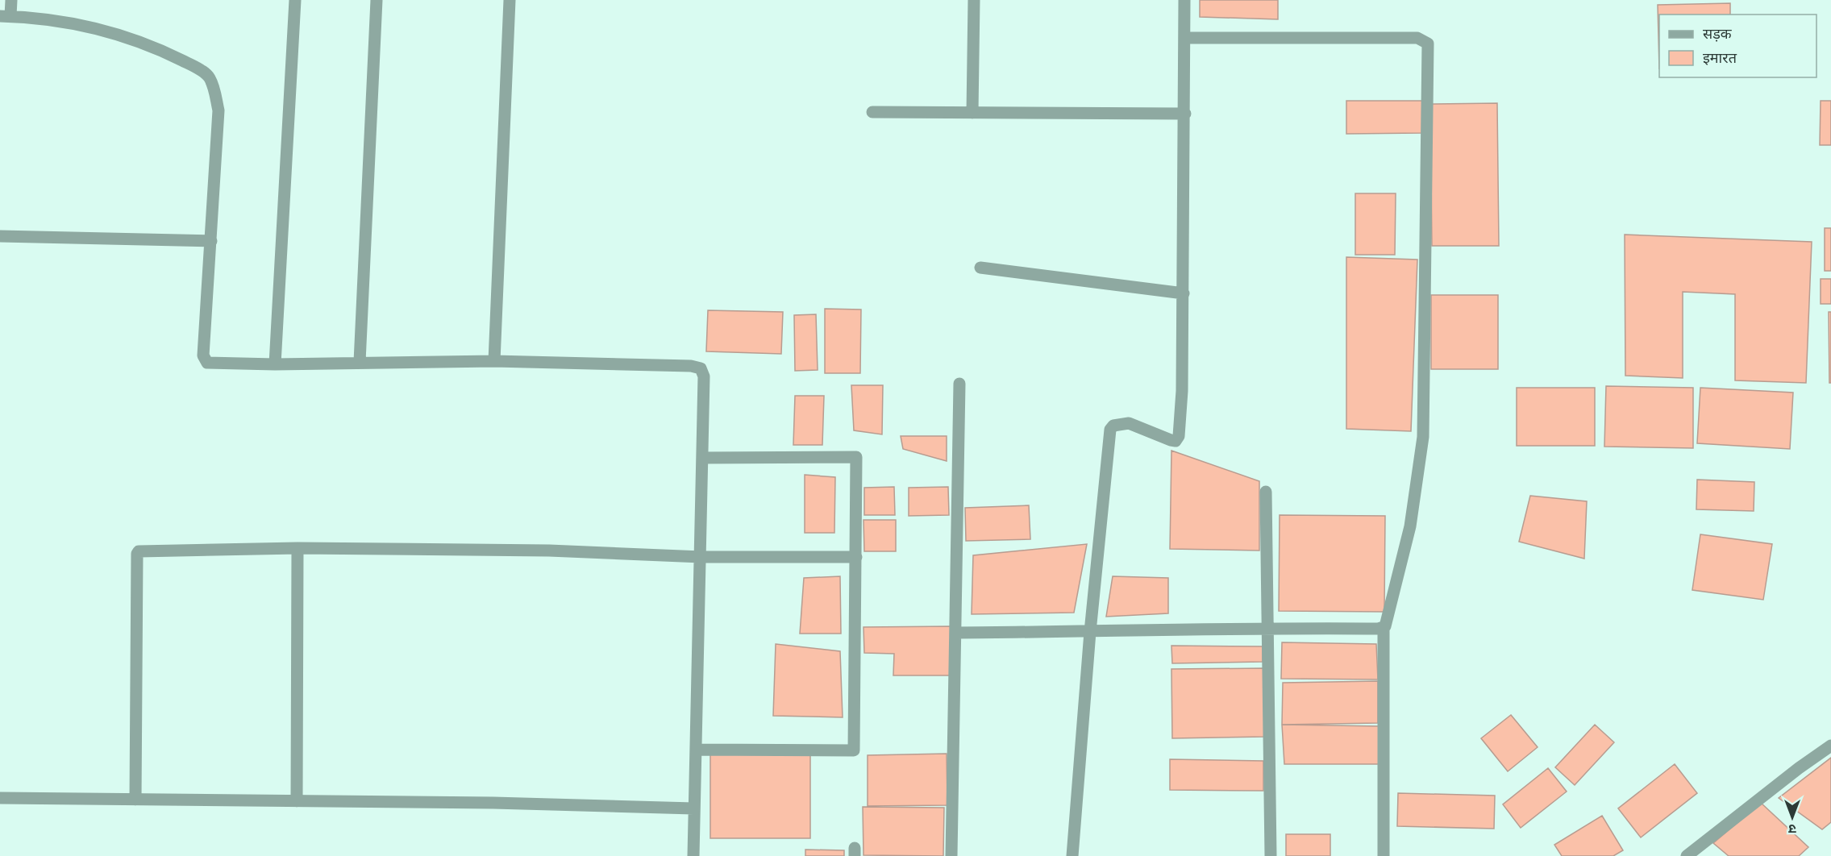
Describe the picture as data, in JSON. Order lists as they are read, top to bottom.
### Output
{
  "legend": ["सड़क", "इमारत"],
  "north": "bottom"
}
